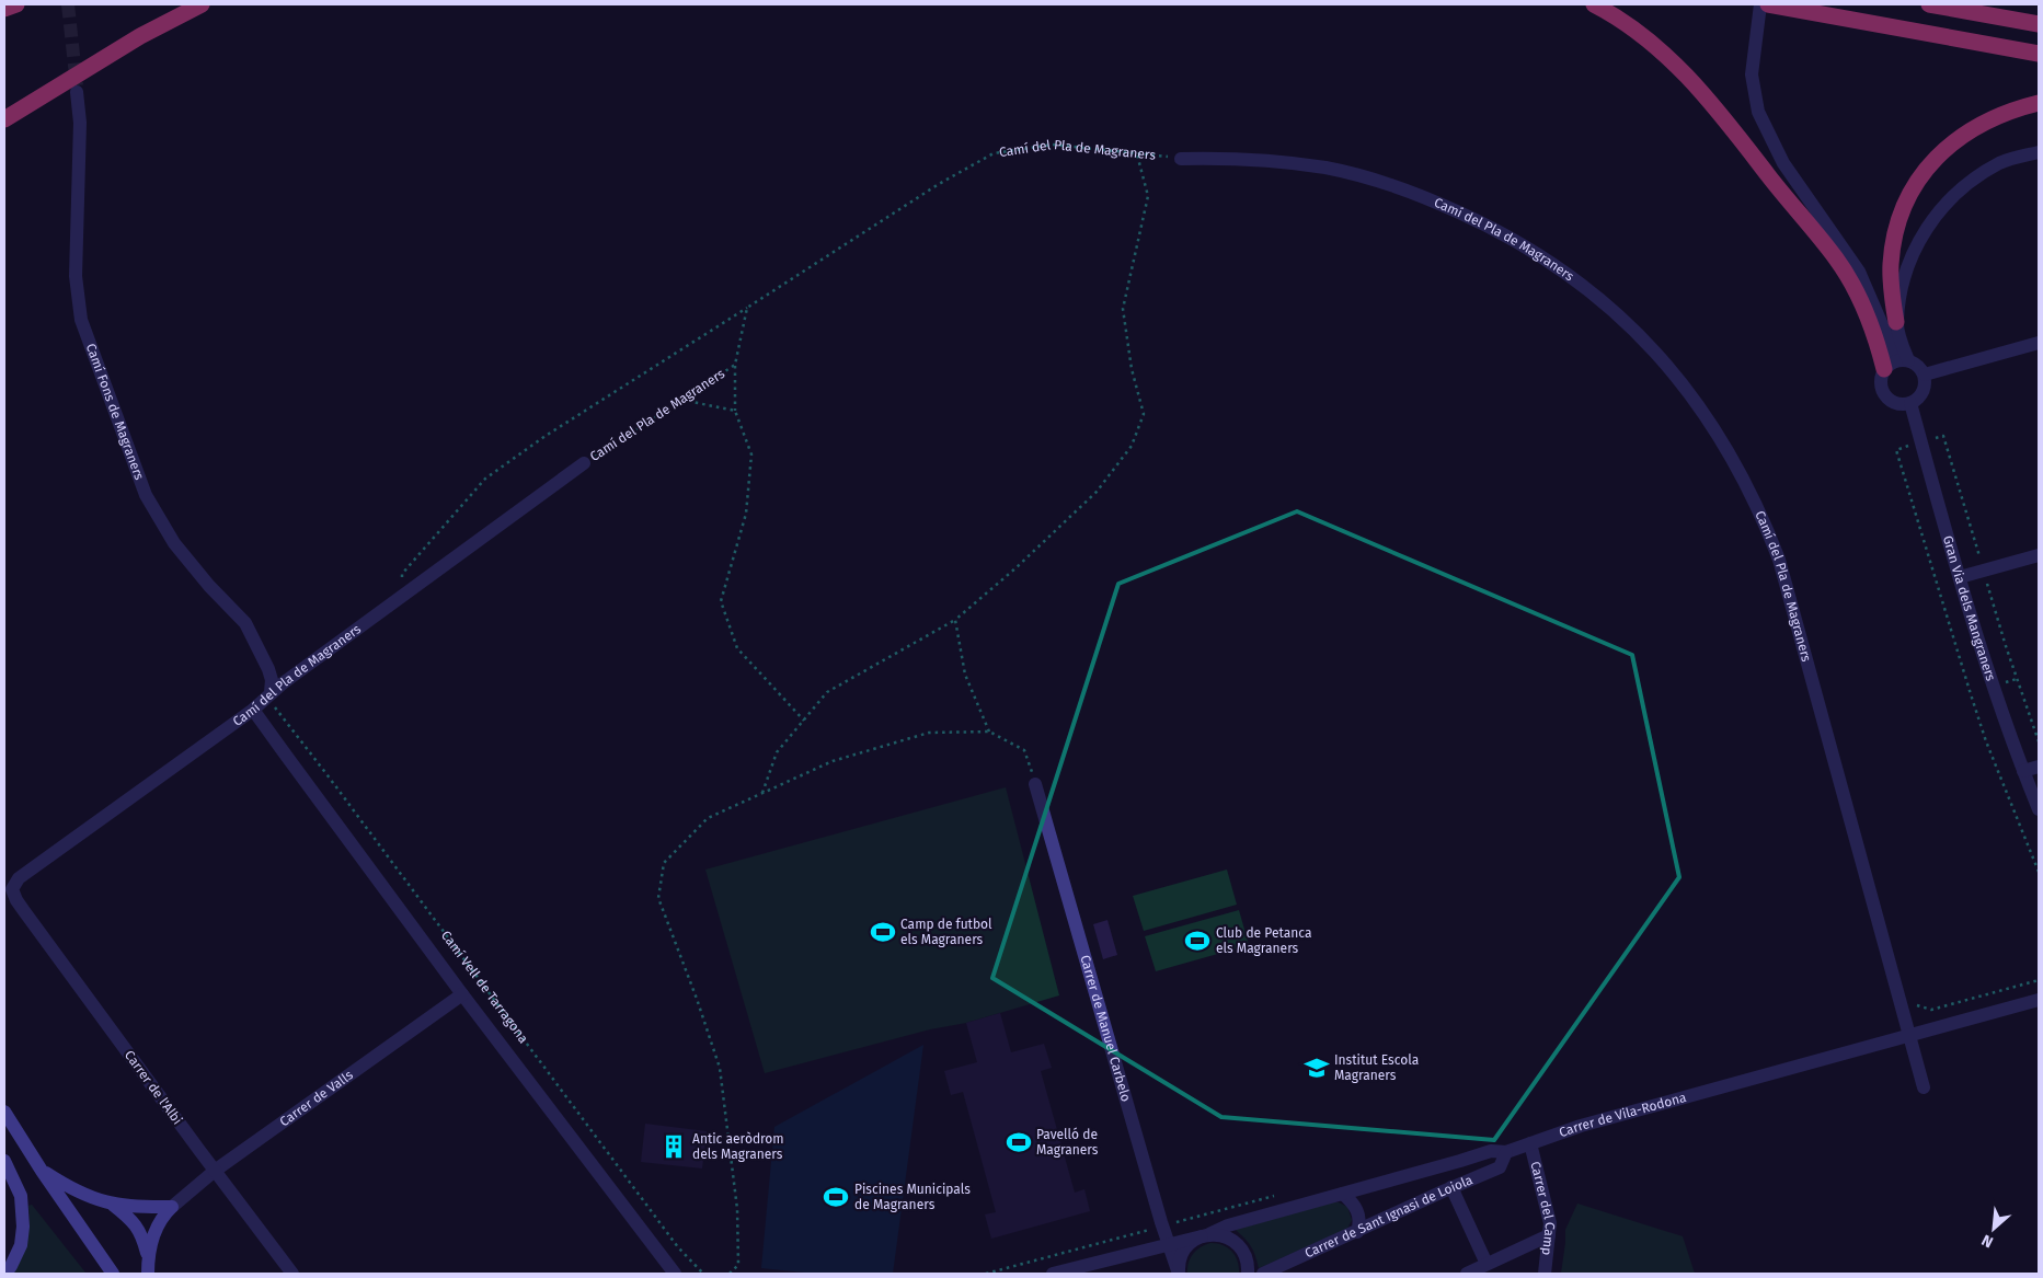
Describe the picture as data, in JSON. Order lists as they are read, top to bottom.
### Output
{
  "streets": {
    "street": [
      "Camí del Pla de Magraners",
      "Camí Fons de Magraners",
      "Gran Via dels Mangraners",
      "Camí Vell de Tarragona",
      "Carrer de Manuel Carbelo",
      "Carrer de l'Albi",
      "Carrer de Valls",
      "Carrer de Vila-Rodona",
      "Carrer del Camp",
      "Carrer de Sant Ignasi de Loiola"
    ]
  },
  "crossings": [
    ["Camí del Pla de Magraners", "Camí Fons de Magraners"],
    ["Camí del Pla de Magraners", "Camí Vell de Tarragona"],
    ["Camí del Pla de Magraners", "Carrer de l'Albi"],
    ["Camí del Pla de Magraners", "Carrer de Vila-Rodona"],
    ["Camí Fons de Magraners", "Camí Vell de Tarragona"],
    ["Camí Vell de Tarragona", "Carrer de Valls"],
    ["Carrer de Manuel Carbelo", "Carrer de Vila-Rodona"],
    ["Carrer de l'Albi", "Carrer de Valls"],
    ["Carrer de Vila-Rodona", "Carrer del Camp"],
    ["Carrer de Vila-Rodona", "Carrer de Sant Ignasi de Loiola"]
  ],
  "places": {
    "sports": [
      "Camp de futbol els Magraners",
      "Club de Petanca els Magraners",
      "Pavelló de Magraners",
      "Piscines Municipals de Magraners"
    ],
    "school or university": ["Institut Escola Magraners"],
    "building": ["Antic aeròdrom dels Magraners"]
  },
  "north": "bottom left"
}
